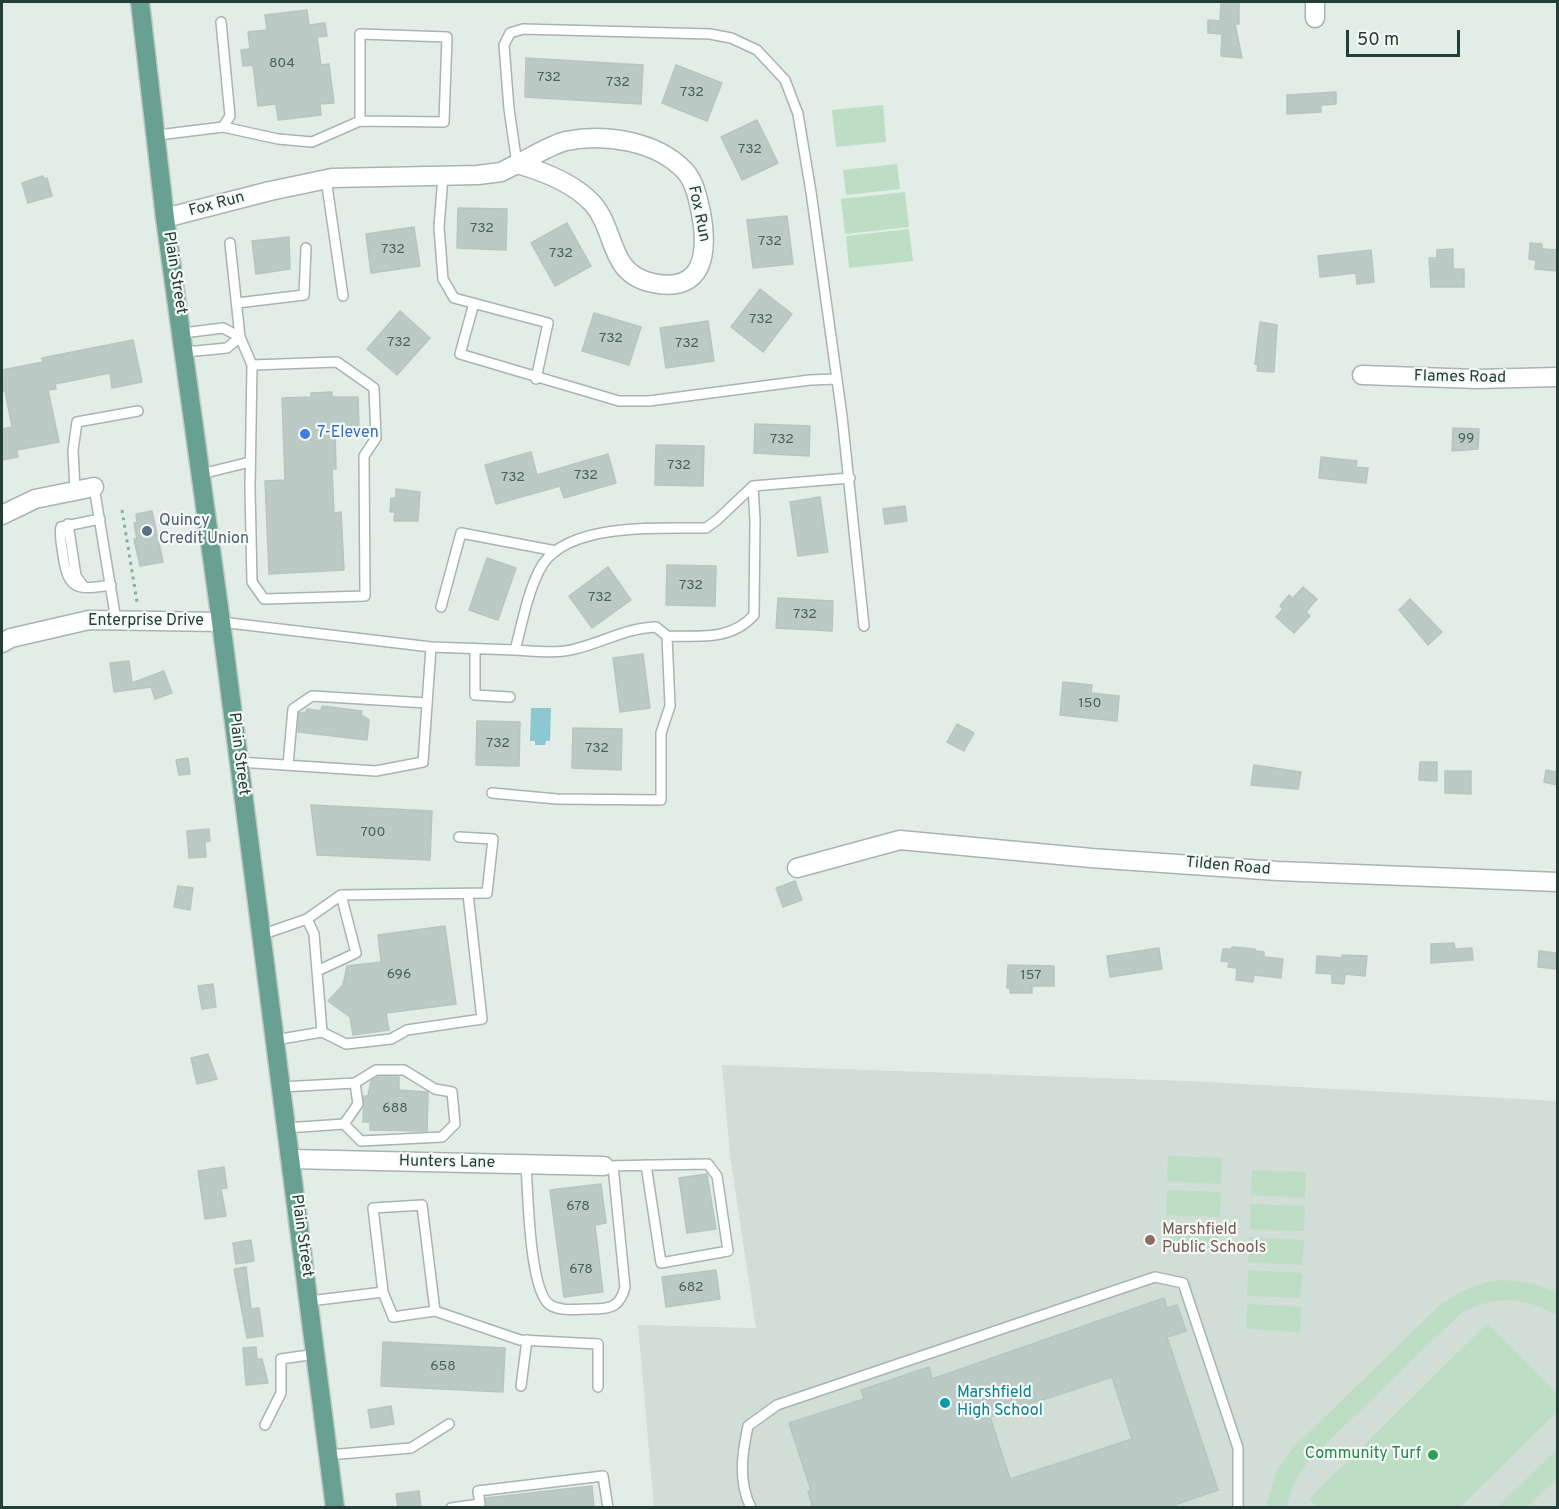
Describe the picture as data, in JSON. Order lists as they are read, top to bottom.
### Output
{
  "streets": {
    "main road": ["Plain Street"],
    "street": [
      "Fox Run",
      "Flames Road",
      "Enterprise Drive",
      "Tilden Road",
      "Hunters Lane"
    ]
  },
  "crossings": [
    ["Fox Run", "Plain Street"],
    ["Plain Street", "Enterprise Drive"],
    ["Plain Street", "Hunters Lane"]
  ],
  "places": [
    "7-Eleven",
    "Quincy Credit Union",
    "Marshfield Public Schools",
    "Marshfield High School",
    "Community Turf"
  ],
  "house_numbers": [
    "804",
    "732",
    "732",
    "732",
    "732",
    "732",
    "732",
    "732",
    "732",
    "732",
    "732",
    "732",
    "732",
    "99",
    "732",
    "732",
    "732",
    "732",
    "732",
    "732",
    "732",
    "150",
    "732",
    "732",
    "700",
    "696",
    "157",
    "688",
    "678",
    "678",
    "682",
    "658"
  ],
  "scale_bar": "50 m"
}
